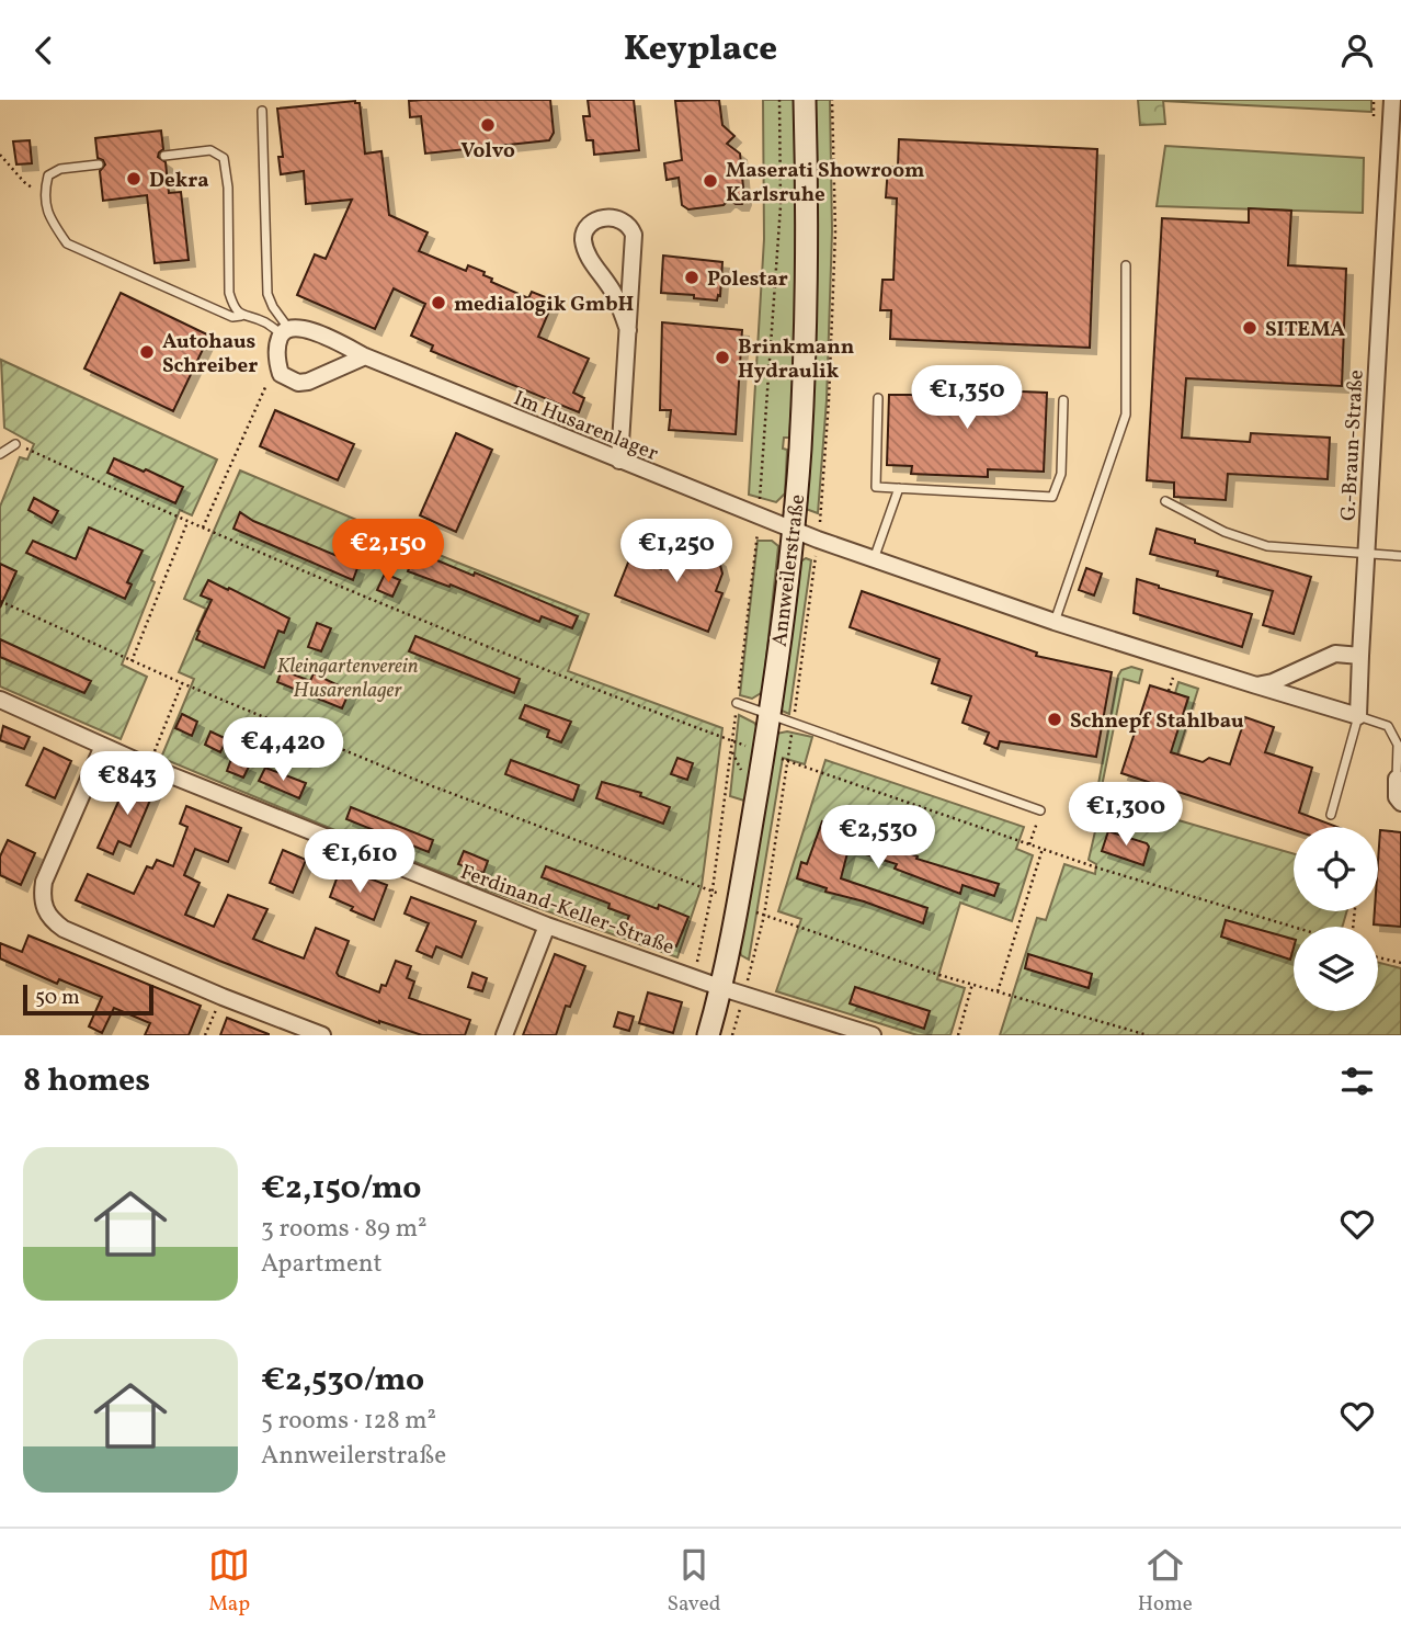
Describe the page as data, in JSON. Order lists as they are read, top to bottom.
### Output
{
  "streets": {
    "street": [
      "Im Husarenlager",
      "G.-Braun-Straße",
      "Annweilerstraße",
      "Ferdinand-Keller-Straße"
    ]
  },
  "crossings": [
    ["Im Husarenlager", "Annweilerstraße"],
    ["Annweilerstraße", "Ferdinand-Keller-Straße"]
  ],
  "parks": ["Kleingartenverein Husarenlager"],
  "places": [
    "Volvo",
    "Dekra",
    "Maserati Showroom Karlsruhe",
    "Polestar",
    "medialogik GmbH",
    "SITEMA",
    "Autohaus Schreiber",
    "Brinkmann Hydraulik",
    "Schnepf Stahlbau"
  ],
  "scale_bar": "50 m",
  "page": {
    "header": "Keyplace",
    "price": [
      "€1,350",
      "€2,150",
      "€1,250",
      "€4,420",
      "€843",
      "€1,300",
      "€2,530",
      "€1,610"
    ],
    "scale": "50 m",
    "heading": "8 homes",
    "list": [
      {
        "name": "€2,150/mo",
        "note": "3 rooms · 89 m² · Apartment"
      },
      {
        "name": "€2,530/mo",
        "note": "5 rooms · 128 m² · Annweilerstraße"
      }
    ],
    "tabs": ["Map", "Saved", "Home"]
  }
}
